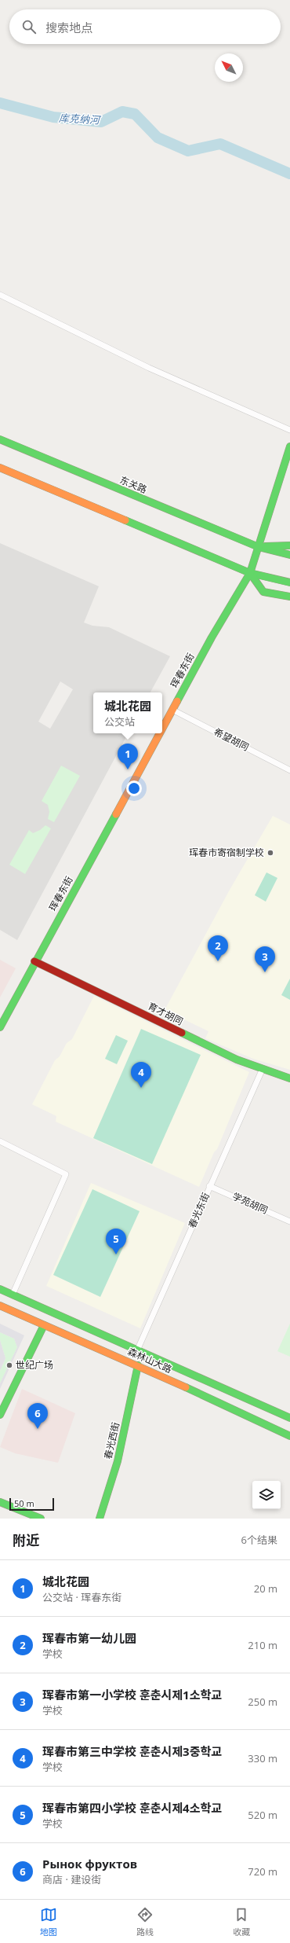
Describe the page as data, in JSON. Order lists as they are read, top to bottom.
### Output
{
  "streets": {
    "main road": [
      "东关路",
      "珲春东街",
      "育才胡同",
      "森林山大路",
      "春光西街"
    ],
    "street": ["希望胡同", "学苑胡同", "春光东街"]
  },
  "crossings": [
    ["东关路", "珲春东街"],
    ["珲春东街", "希望胡同"],
    ["珲春东街", "育才胡同"],
    ["育才胡同", "春光东街"],
    ["学苑胡同", "春光东街"],
    ["春光东街", "森林山大路"],
    ["森林山大路", "春光西街"]
  ],
  "water": ["库克纳河"],
  "places": ["珲春市寄宿制学校", "世纪广场"],
  "scale_bar": "50 m",
  "north": "top left",
  "page": {
    "search": "搜索地点",
    "popup": ["城北花园", "公交站"],
    "pins": [
      "1",
      "2",
      "3",
      "4",
      "5",
      "6"
    ],
    "scale": "50 m",
    "heading": ["附近", "6个结果"],
    "list": [
      {
        "mark": "1",
        "name": "城北花园",
        "note": "公交站 · 珲春东街",
        "value": "20 m"
      },
      {
        "mark": "2",
        "name": "珲春市第一幼儿园",
        "note": "学校",
        "value": "210 m"
      },
      {
        "mark": "3",
        "name": "珲春市第一小学校 훈춘시제1소학교",
        "note": "学校",
        "value": "250 m"
      },
      {
        "mark": "4",
        "name": "珲春市第三中学校 훈춘시제3중학교",
        "note": "学校",
        "value": "330 m"
      },
      {
        "mark": "5",
        "name": "珲春市第四小学校 훈춘시제4소학교",
        "note": "学校",
        "value": "520 m"
      },
      {
        "mark": "6",
        "name": "Рынок фруктов",
        "note": "商店 · 建设街",
        "value": "720 m"
      }
    ],
    "nav": ["地图", "路线", "收藏"]
  }
}
